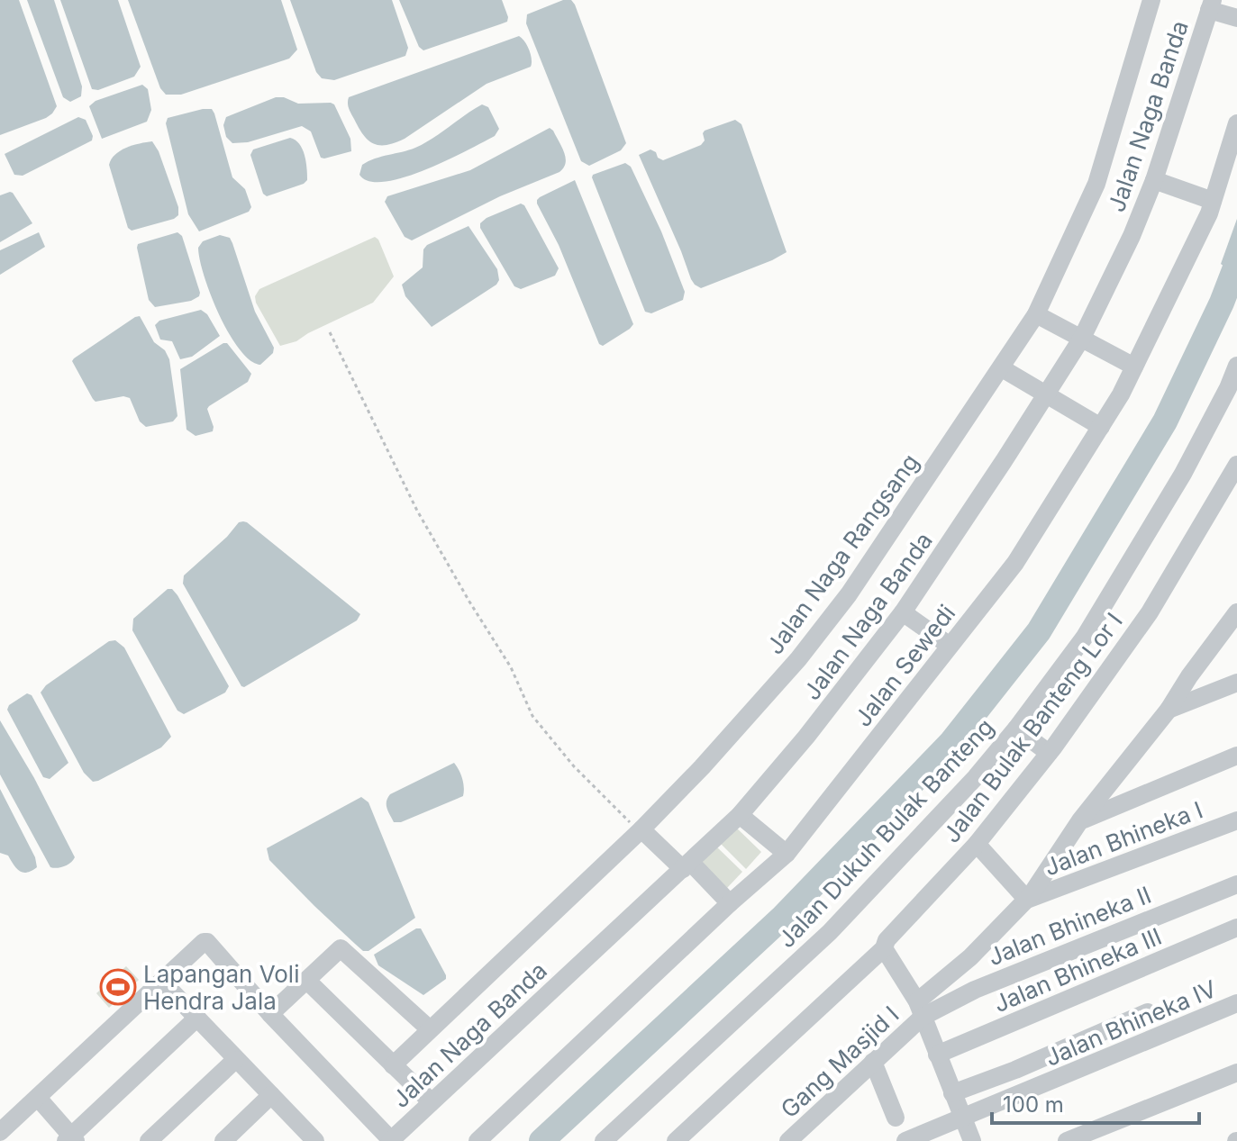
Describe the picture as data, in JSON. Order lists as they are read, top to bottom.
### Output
{
  "streets": {
    "street": [
      "Jalan Naga Banda",
      "Jalan Naga Rangsang",
      "Jalan Sewedi",
      "Jalan Bulak Banteng Lor I",
      "Jalan Dukuh Bulak Banteng",
      "Jalan Bhineka I",
      "Jalan Bhineka II",
      "Jalan Bhineka III",
      "Jalan Bhineka IV",
      "Gang Masjid I"
    ]
  },
  "crossings": [
    ["Jalan Bhineka I", "Jalan Bhineka II"],
    ["Jalan Bhineka I", "Gang Masjid I"],
    ["Jalan Bhineka II", "Gang Masjid I"]
  ],
  "places": {
    "sports": ["Lapangan Voli Hendra Jala"]
  },
  "scale_bar": "100 m"
}
